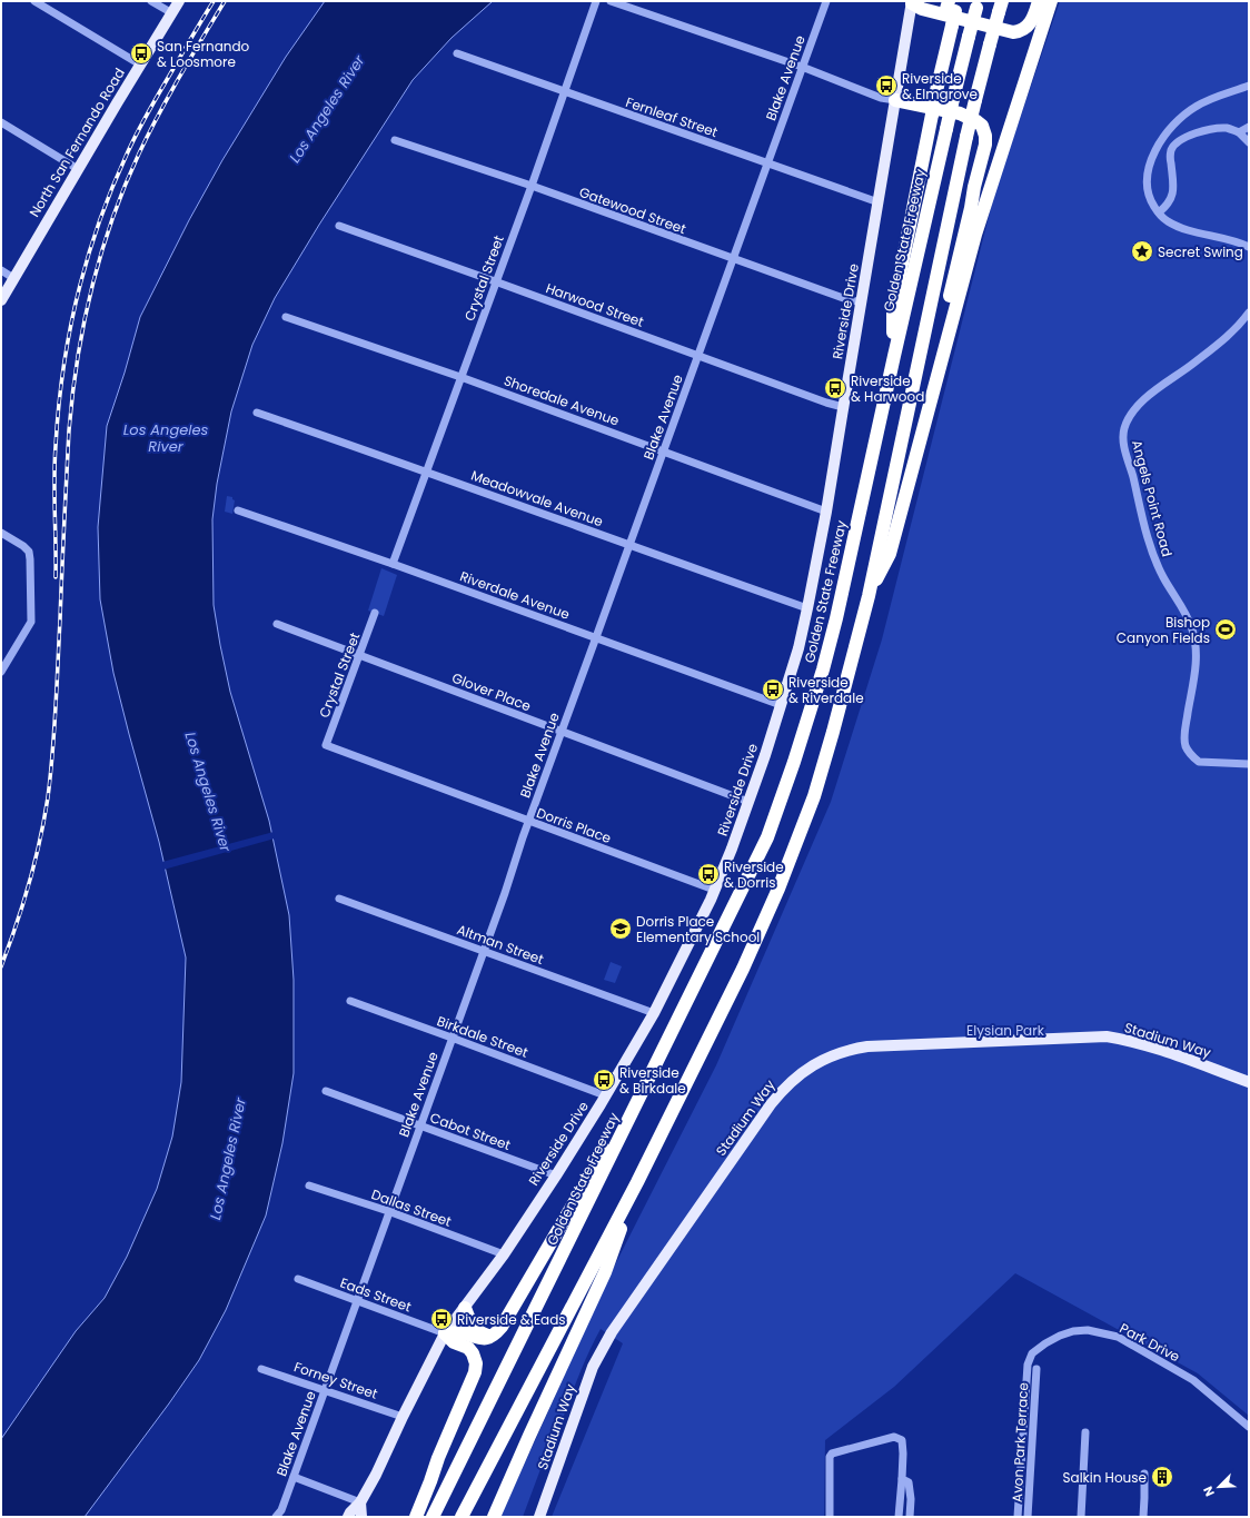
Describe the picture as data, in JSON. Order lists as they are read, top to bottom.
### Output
{
  "streets": {
    "highway": ["Golden State Freeway"],
    "main road": ["North San Fernando Road", "Riverside Drive", "Stadium Way"],
    "street": [
      "Blake Avenue",
      "Fernleaf Street",
      "Gatewood Street",
      "Crystal Street",
      "Harwood Street",
      "Shoredale Avenue",
      "Meadowvale Avenue",
      "Angels Point Road",
      "Riverdale Avenue",
      "Glover Place",
      "Dorris Place",
      "Altman Street",
      "Birkdale Street",
      "Cabot Street",
      "Dallas Street",
      "Eads Street",
      "Park Drive",
      "Forney Street",
      "Avon Park Terrace"
    ]
  },
  "crossings": [
    ["Blake Avenue", "Fernleaf Street"],
    ["Blake Avenue", "Gatewood Street"],
    ["Blake Avenue", "Harwood Street"],
    ["Blake Avenue", "Shoredale Avenue"],
    ["Blake Avenue", "Meadowvale Avenue"],
    ["Blake Avenue", "Riverdale Avenue"],
    ["Blake Avenue", "Glover Place"],
    ["Blake Avenue", "Dorris Place"],
    ["Blake Avenue", "Altman Street"],
    ["Blake Avenue", "Birkdale Street"],
    ["Blake Avenue", "Cabot Street"],
    ["Blake Avenue", "Dallas Street"],
    ["Blake Avenue", "Eads Street"],
    ["Blake Avenue", "Forney Street"],
    ["Fernleaf Street", "Crystal Street"],
    ["Fernleaf Street", "Riverside Drive"],
    ["Gatewood Street", "Crystal Street"],
    ["Gatewood Street", "Riverside Drive"],
    ["Crystal Street", "Harwood Street"],
    ["Crystal Street", "Shoredale Avenue"],
    ["Crystal Street", "Meadowvale Avenue"],
    ["Crystal Street", "Riverdale Avenue"],
    ["Crystal Street", "Glover Place"],
    ["Crystal Street", "Dorris Place"],
    ["Harwood Street", "Riverside Drive"],
    ["Riverside Drive", "Shoredale Avenue"],
    ["Riverside Drive", "Meadowvale Avenue"],
    ["Riverside Drive", "Riverdale Avenue"],
    ["Riverside Drive", "Glover Place"],
    ["Riverside Drive", "Dorris Place"],
    ["Riverside Drive", "Altman Street"],
    ["Riverside Drive", "Birkdale Street"],
    ["Riverside Drive", "Cabot Street"],
    ["Riverside Drive", "Dallas Street"],
    ["Riverside Drive", "Eads Street"],
    ["Riverside Drive", "Forney Street"]
  ],
  "water": ["Los Angeles River"],
  "parks": ["Elysian Park"],
  "places": {
    "bus stop": [
      "San Fernando & Loosmore",
      "Riverside & Elmgrove",
      "Riverside & Harwood",
      "Riverside & Riverdale",
      "Riverside & Dorris",
      "Riverside & Birkdale",
      "Riverside & Eads"
    ],
    "place": ["Secret Swing"],
    "sports": ["Bishop Canyon Fields"],
    "school or university": ["Dorris Place Elementary School"],
    "building": ["Salkin House"]
  },
  "north": "bottom left"
}
